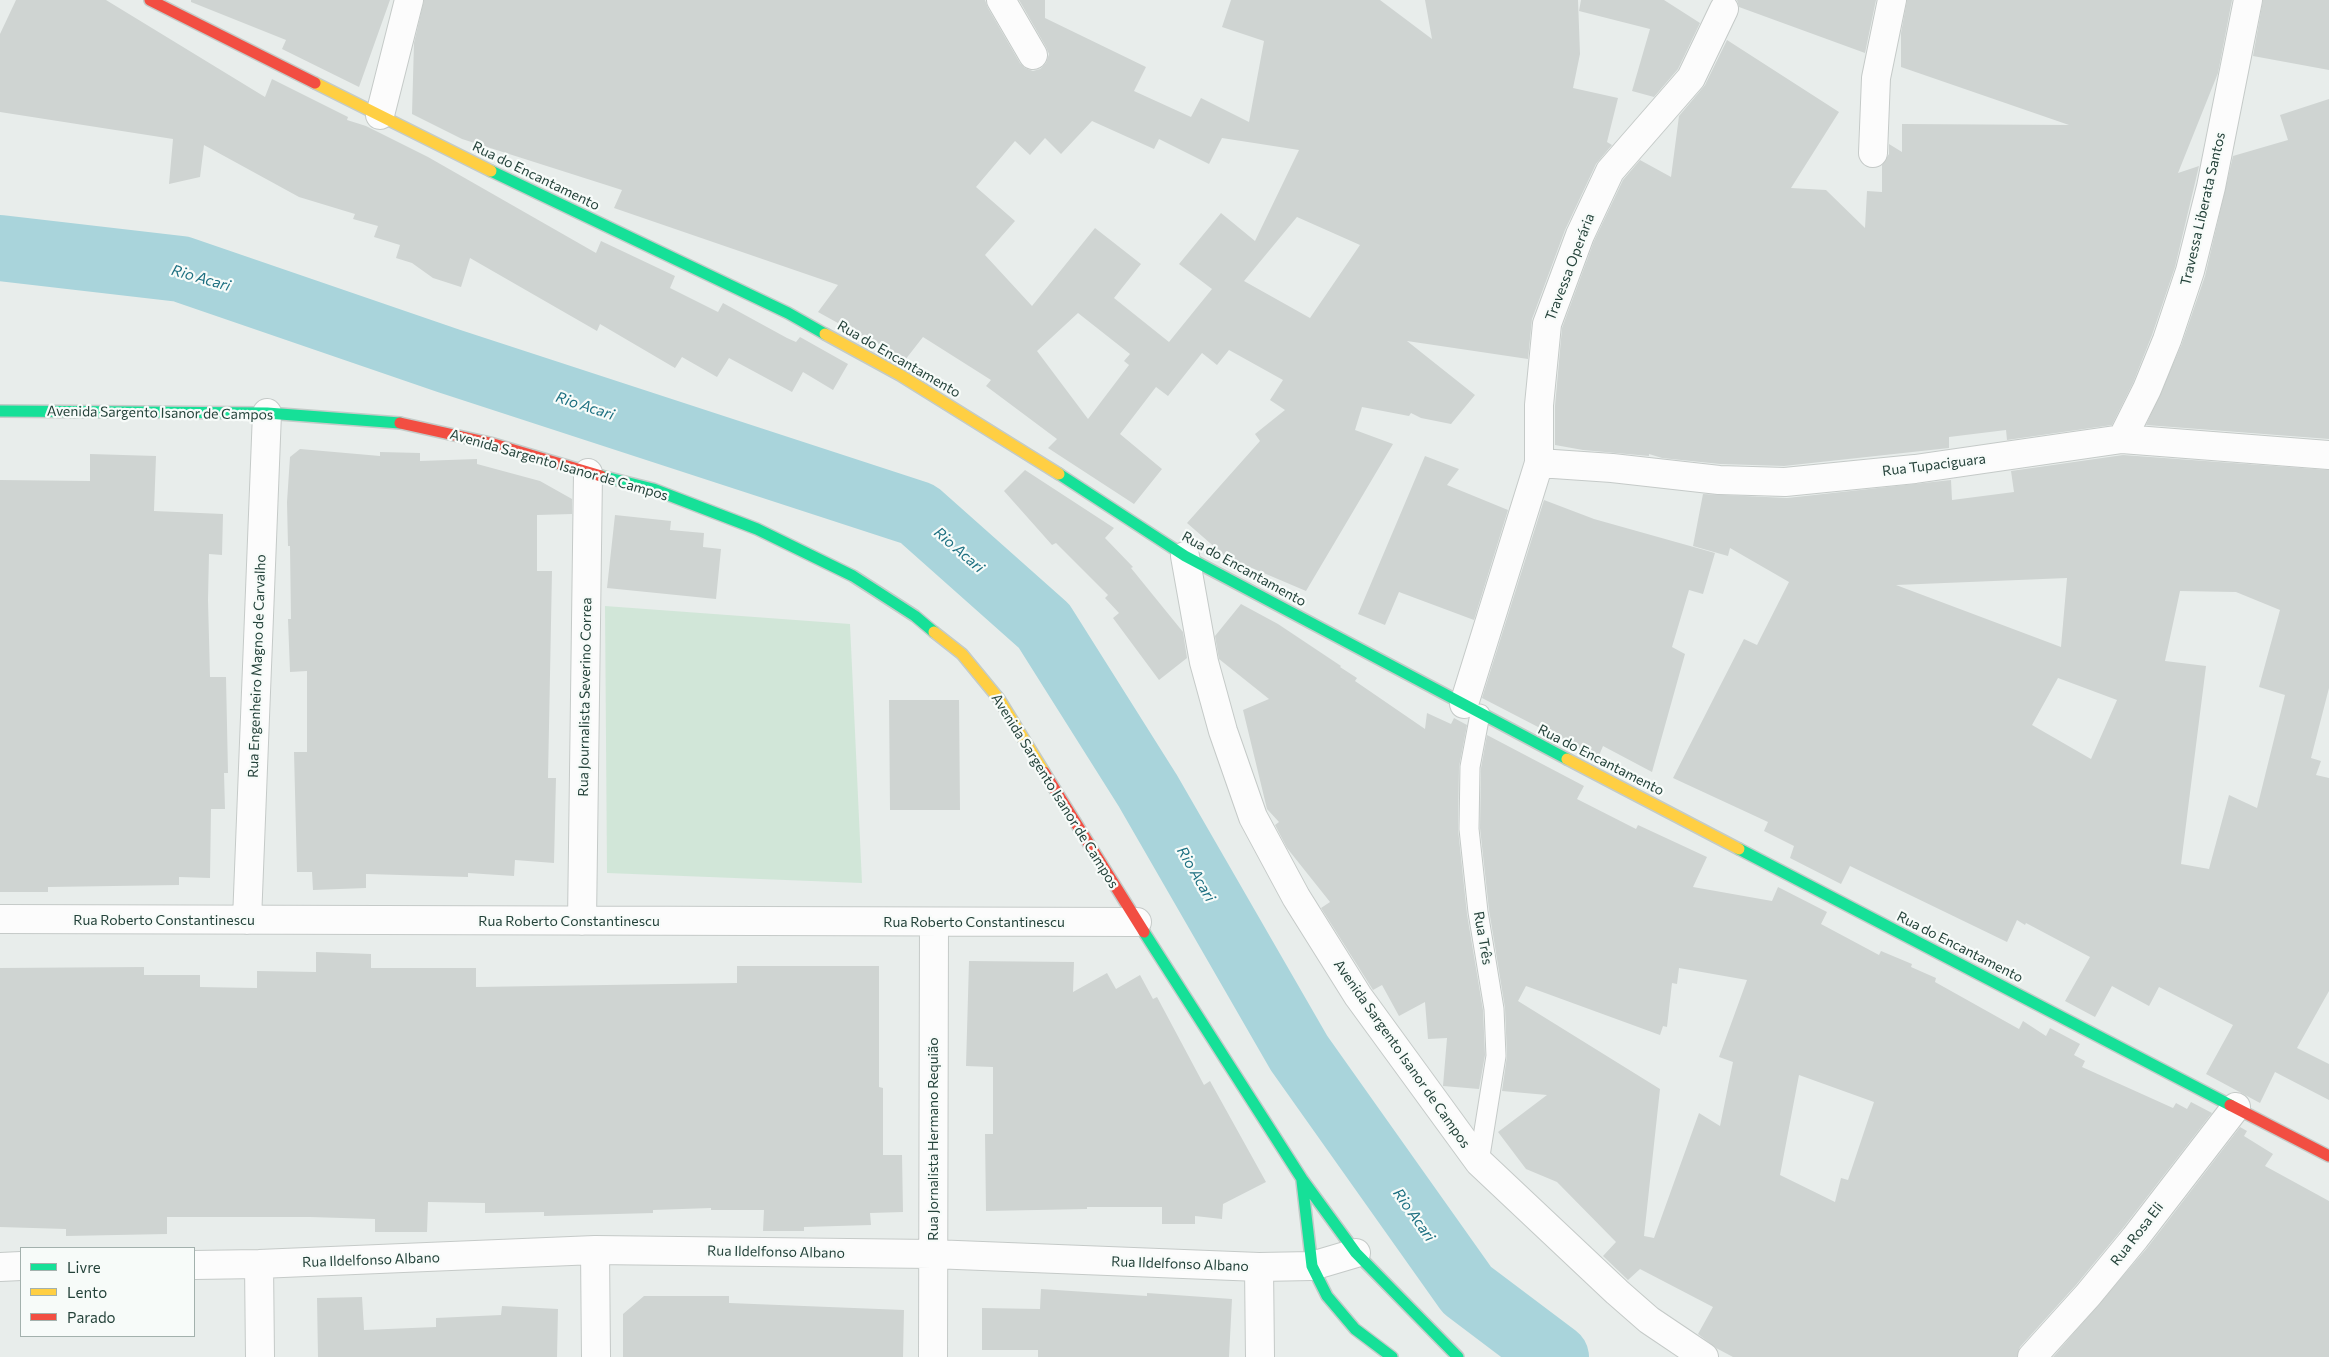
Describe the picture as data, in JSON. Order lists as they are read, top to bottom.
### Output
{
  "streets": {
    "street": [
      "Rua do Encantamento",
      "Travessa Liberata Santos",
      "Travessa Operária",
      "Avenida Sargento Isanor de Campos",
      "Rua Tupaciguara",
      "Rua Engenheiro Magno de Carvalho",
      "Rua Journalista Severino Correa",
      "Rua Roberto Constantinescu",
      "Rua Jornalista Hermano Requião",
      "Rua Rosa Eli",
      "Rua Ildelfonso Albano"
    ],
    "lane": ["Rua Três"]
  },
  "crossings": [
    ["Rua do Encantamento", "Travessa Operária"],
    ["Rua do Encantamento", "Avenida Sargento Isanor de Campos"],
    ["Rua do Encantamento", "Rua Três"],
    ["Rua do Encantamento", "Rua Rosa Eli"],
    ["Travessa Liberata Santos", "Rua Tupaciguara"],
    ["Travessa Operária", "Rua Tupaciguara"],
    ["Travessa Operária", "Rua Três"],
    ["Avenida Sargento Isanor de Campos", "Rua Engenheiro Magno de Carvalho"],
    ["Avenida Sargento Isanor de Campos", "Rua Journalista Severino Correa"],
    ["Avenida Sargento Isanor de Campos", "Rua Roberto Constantinescu"],
    ["Avenida Sargento Isanor de Campos", "Rua Três"],
    ["Avenida Sargento Isanor de Campos", "Rua Ildelfonso Albano"],
    ["Rua Engenheiro Magno de Carvalho", "Rua Roberto Constantinescu"],
    ["Rua Journalista Severino Correa", "Rua Roberto Constantinescu"],
    ["Rua Roberto Constantinescu", "Rua Jornalista Hermano Requião"],
    ["Rua Jornalista Hermano Requião", "Rua Ildelfonso Albano"]
  ],
  "water": ["Rio Acari"],
  "legend": ["Livre", "Lento", "Parado"]
}
